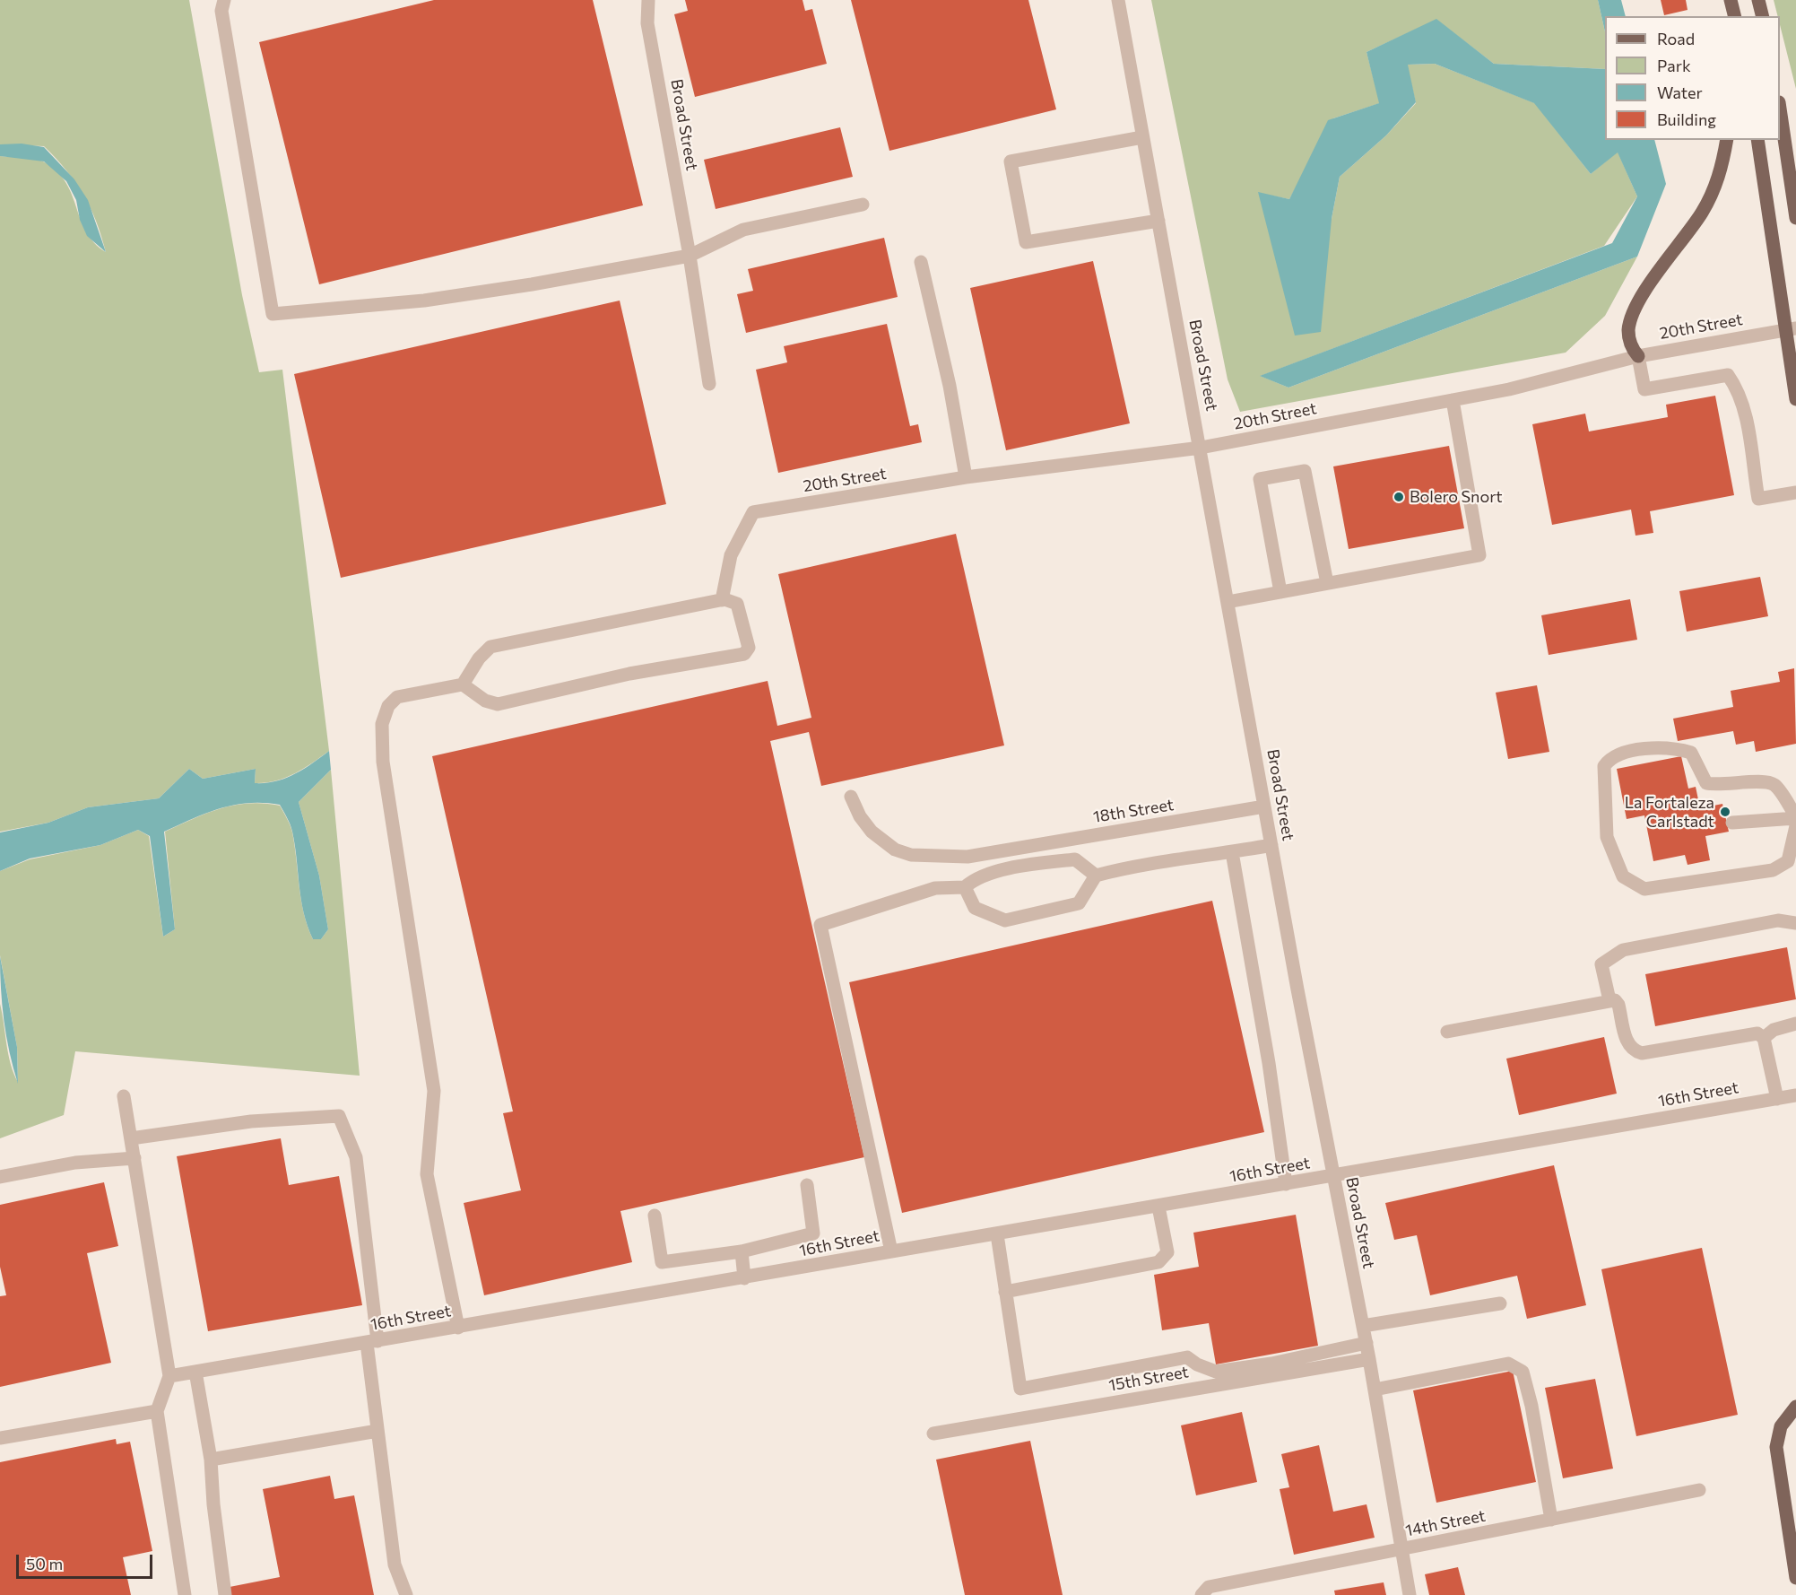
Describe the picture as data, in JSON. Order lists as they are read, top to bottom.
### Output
{
  "streets": {
    "street": [
      "Broad Street",
      "20th Street",
      "18th Street",
      "16th Street",
      "15th Street",
      "14th Street"
    ]
  },
  "crossings": [
    ["Broad Street", "20th Street"],
    ["Broad Street", "18th Street"],
    ["Broad Street", "16th Street"],
    ["Broad Street", "15th Street"],
    ["Broad Street", "14th Street"]
  ],
  "places": ["Bolero Snort", "La Fortaleza Carlstadt"],
  "legend": [
    "Road",
    "Park",
    "Water",
    "Building"
  ],
  "scale_bar": "50 m"
}
